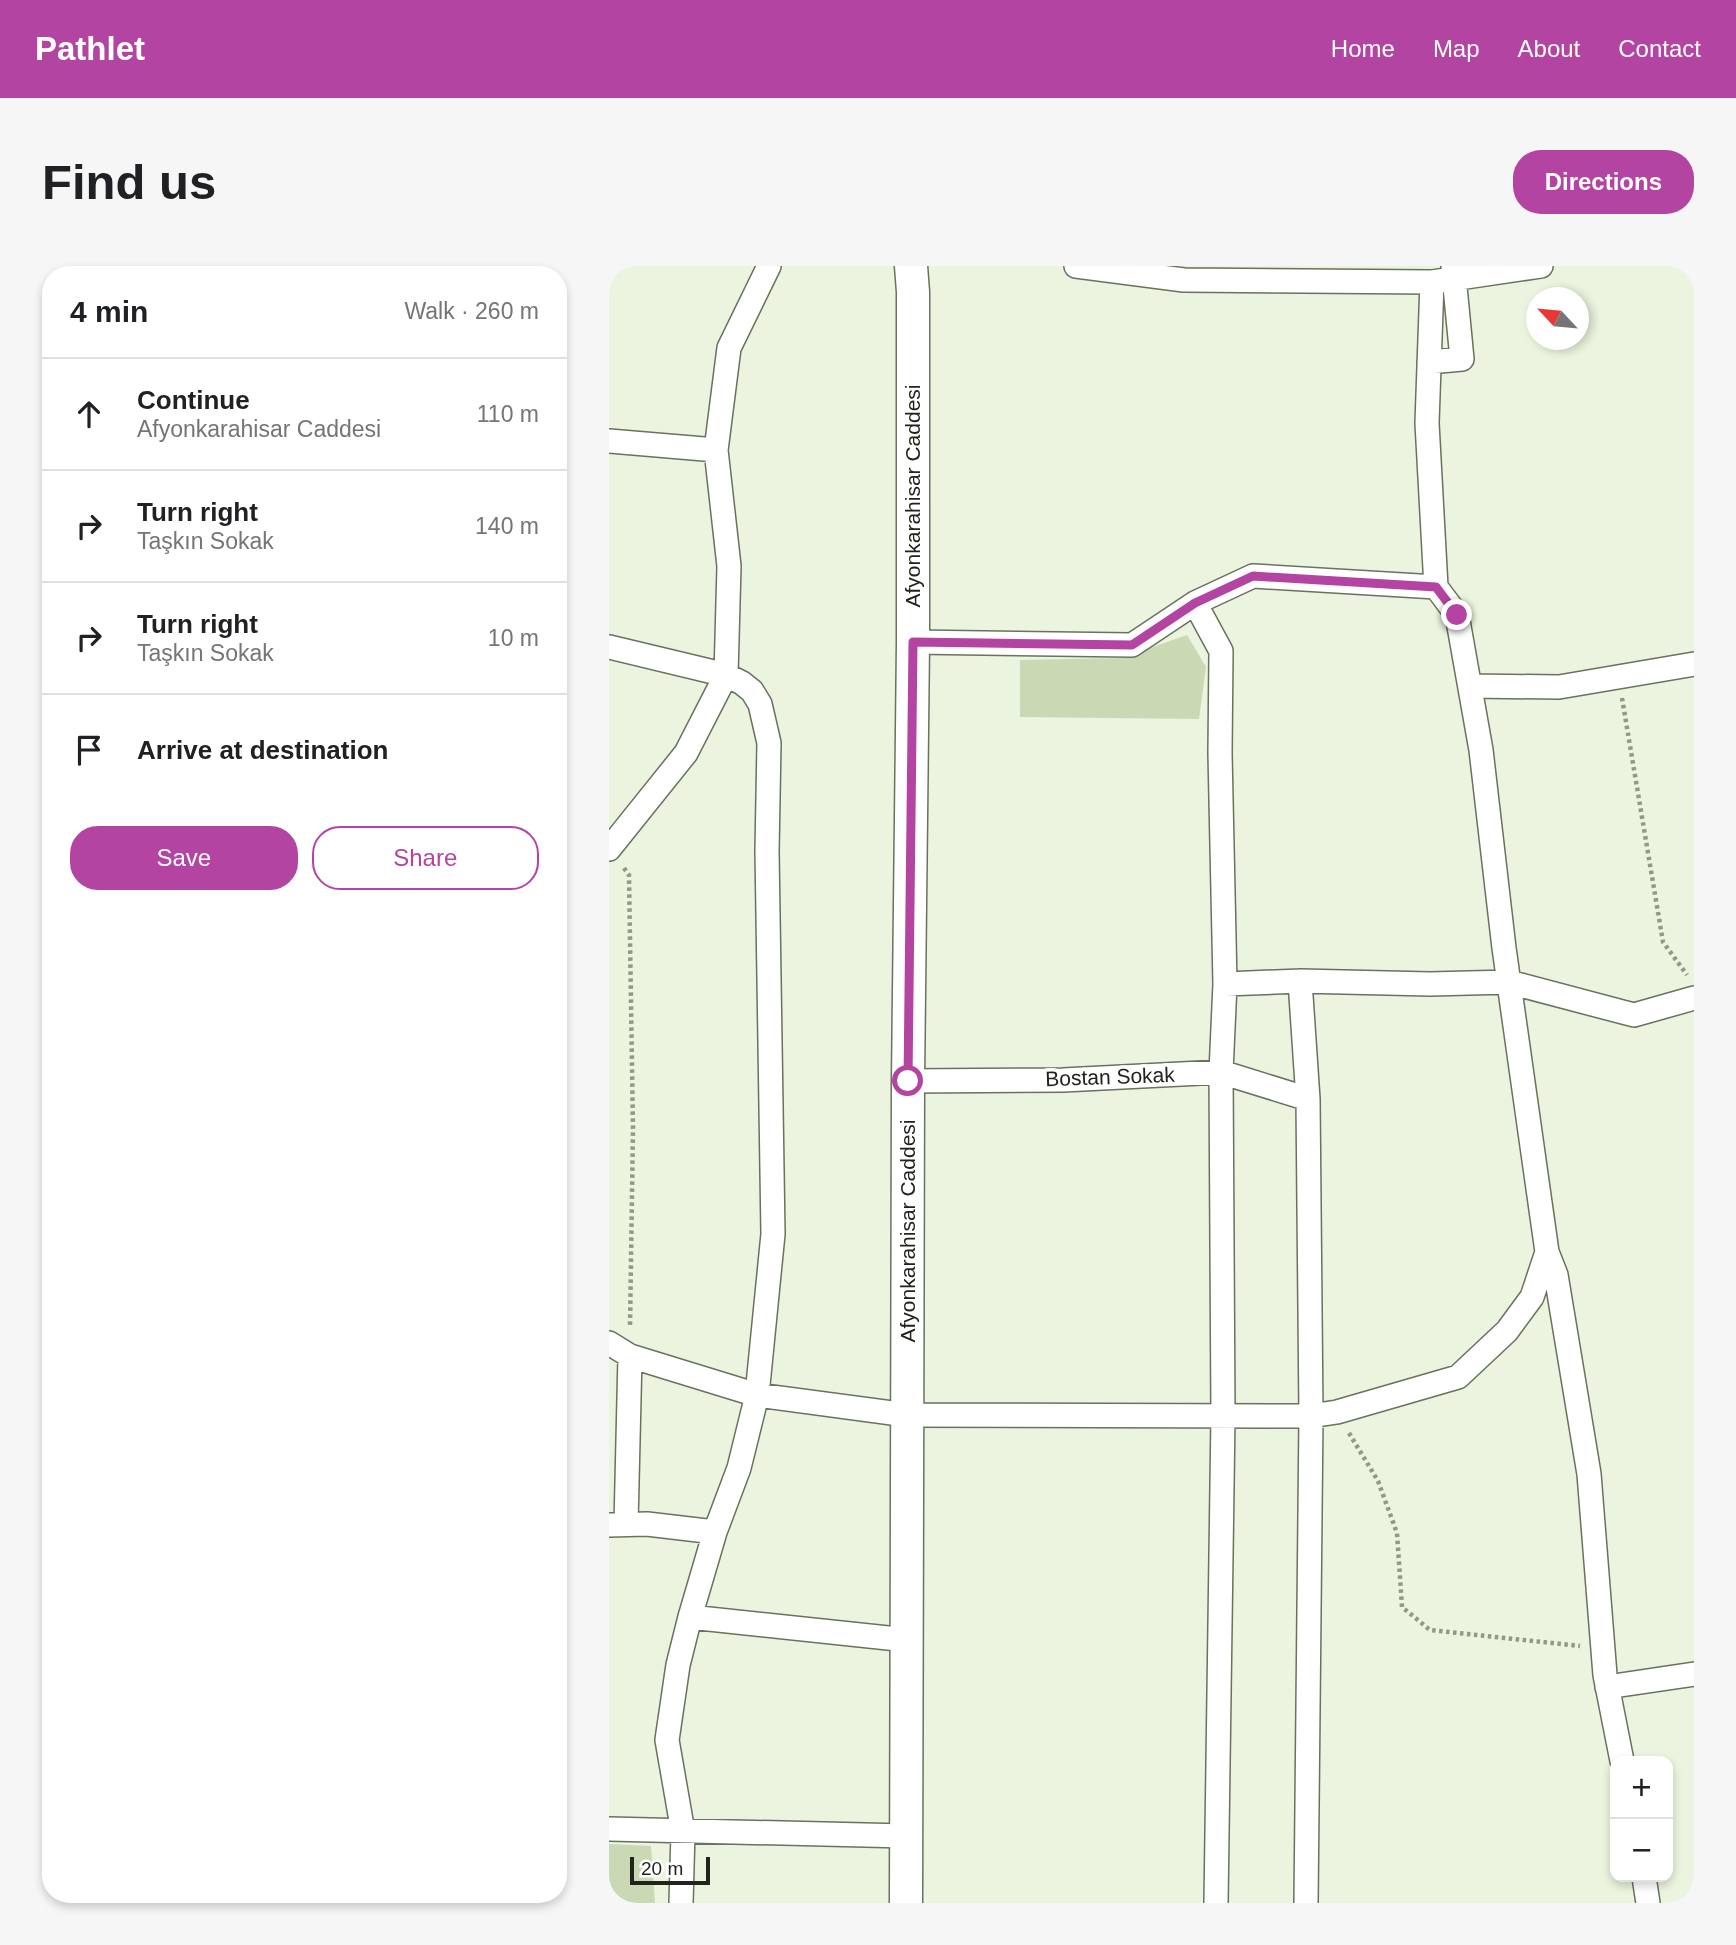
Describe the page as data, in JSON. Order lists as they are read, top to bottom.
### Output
{
  "streets": {
    "main road": ["Afyonkarahisar Caddesi"],
    "street": ["Bostan Sokak"]
  },
  "crossings": [
    ["Afyonkarahisar Caddesi", "Bostan Sokak"]
  ],
  "scale_bar": "20 m",
  "north": "top left",
  "page": {
    "header": "Pathlet",
    "nav": [
      "Home",
      "Map",
      "About",
      "Contact"
    ],
    "buttons": [
      "Directions",
      ["Save", "Share"]
    ],
    "title": "Find us",
    "heading": ["4 min", "Walk · 260 m"],
    "list": [
      ["Continue", "Afyonkarahisar Caddesi", "110 m"],
      ["Turn right", "Taşkın Sokak", "140 m"],
      ["Turn right", "Taşkın Sokak", "10 m"],
      "Arrive at destination"
    ],
    "map_buttons": ["+", "−"],
    "scale": "20 m"
  }
}
